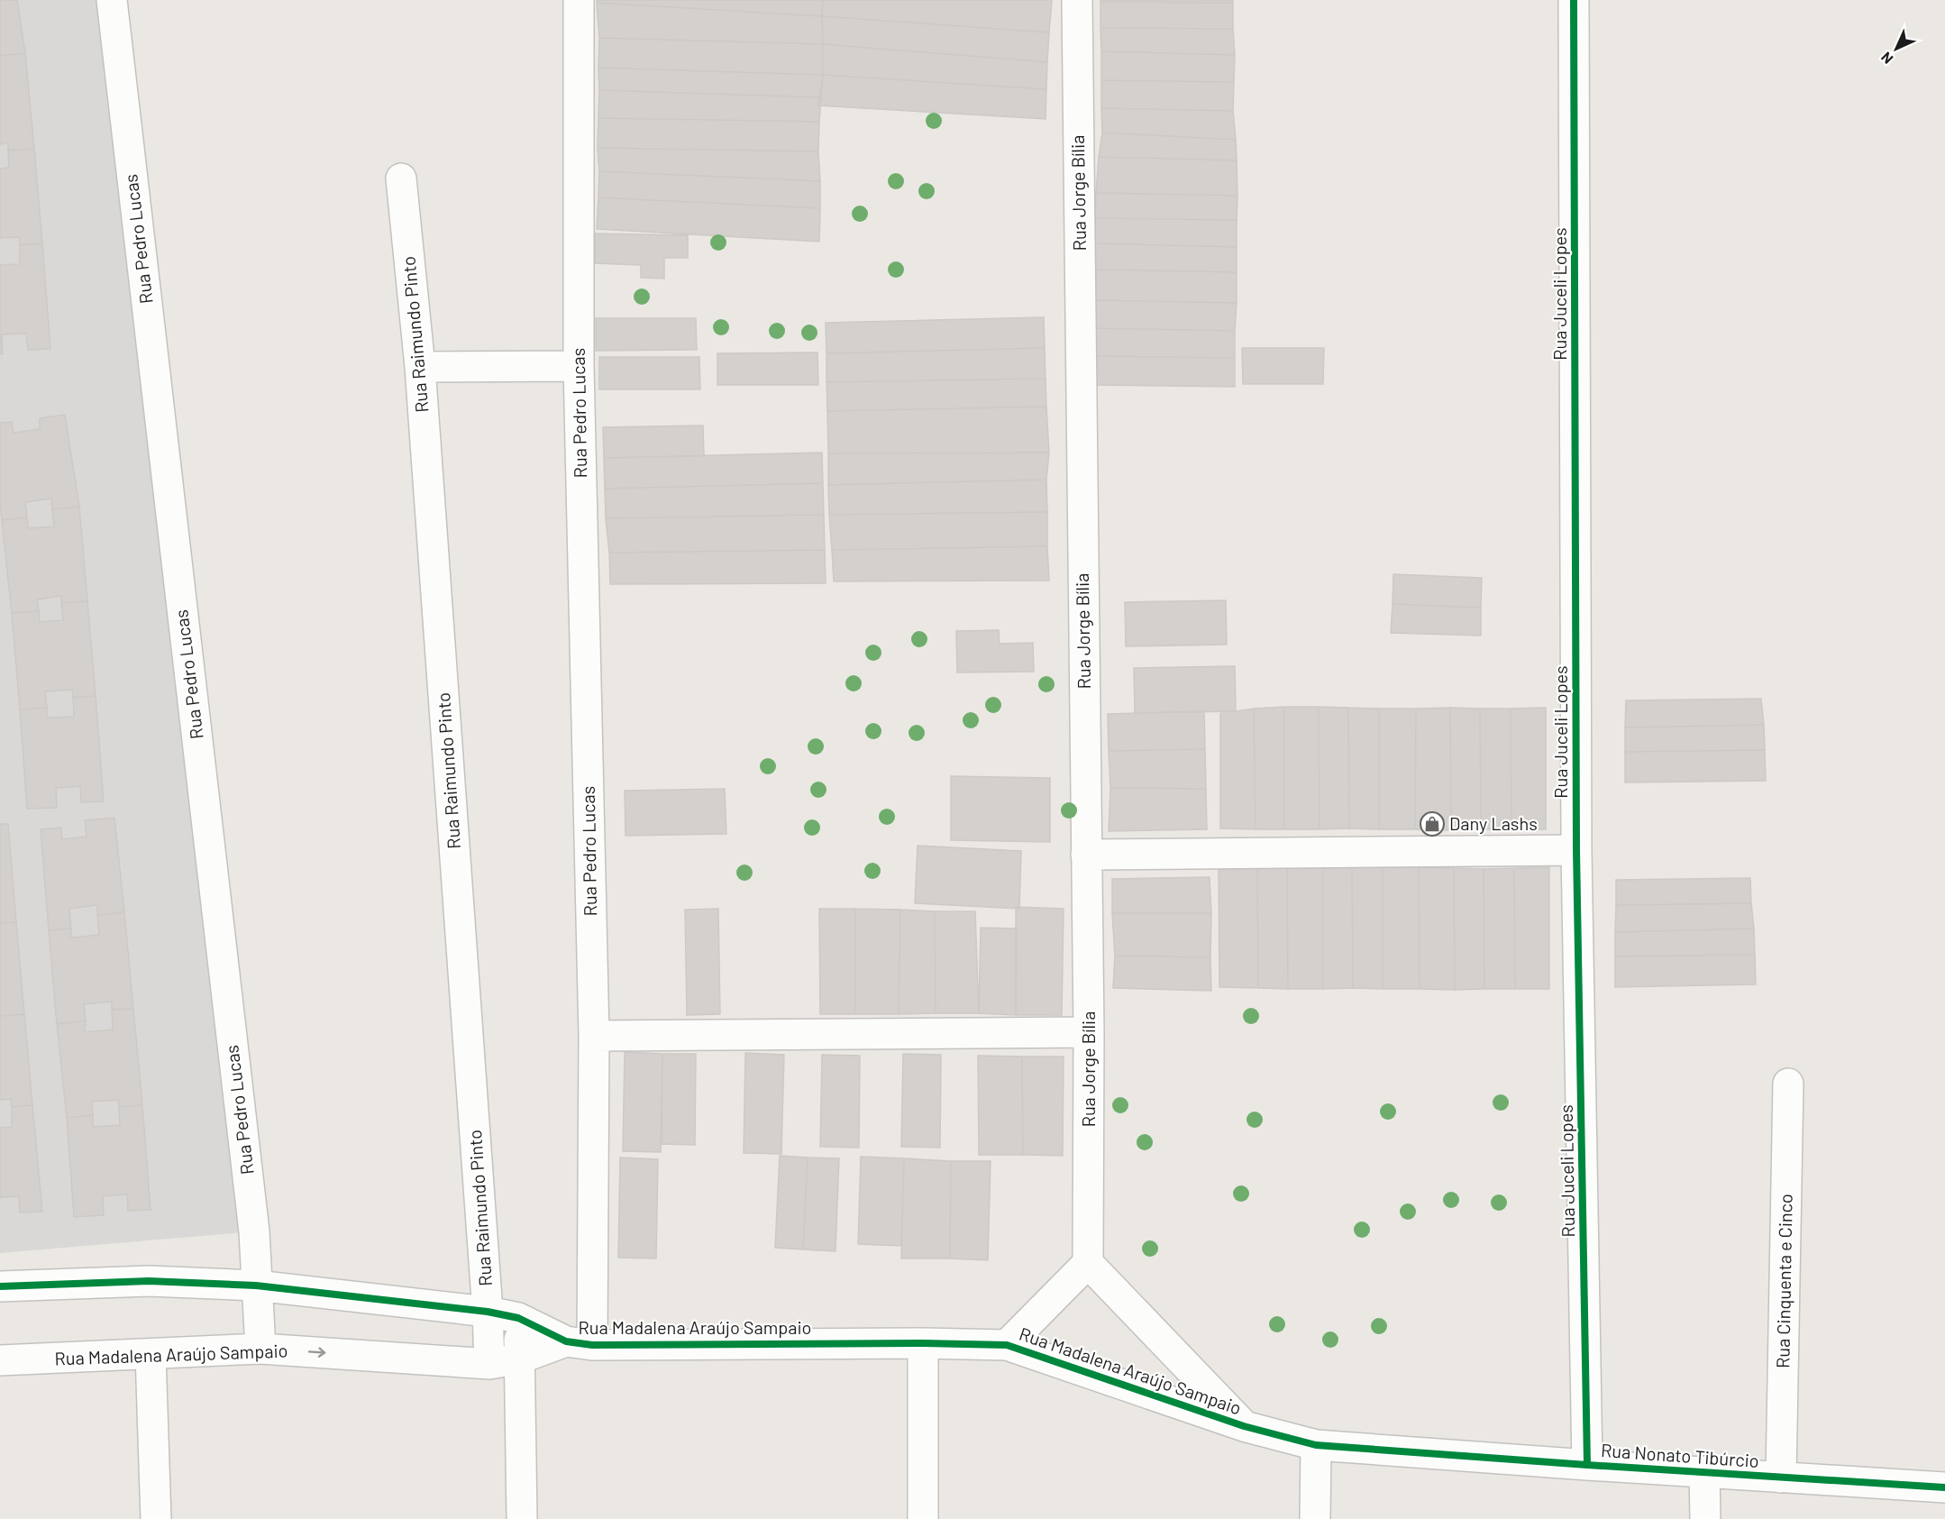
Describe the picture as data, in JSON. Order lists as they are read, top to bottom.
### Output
{
  "streets": {
    "street": [
      "Rua Jorge Bília",
      "Rua Pedro Lucas",
      "Rua Juceli Lopes",
      "Rua Raimundo Pinto",
      "Rua Cinquenta e Cinco",
      "Rua Madalena Araújo Sampaio",
      "Rua Nonato Tibúrcio"
    ]
  },
  "crossings": [
    ["Rua Jorge Bília", "Rua Madalena Araújo Sampaio"],
    ["Rua Pedro Lucas", "Rua Madalena Araújo Sampaio"],
    ["Rua Juceli Lopes", "Rua Nonato Tibúrcio"],
    ["Rua Raimundo Pinto", "Rua Madalena Araújo Sampaio"],
    ["Rua Cinquenta e Cinco", "Rua Nonato Tibúrcio"],
    ["Rua Madalena Araújo Sampaio", "Rua Nonato Tibúrcio"]
  ],
  "places": {
    "shop": ["Dany Lashs"]
  },
  "north": "bottom left"
}
